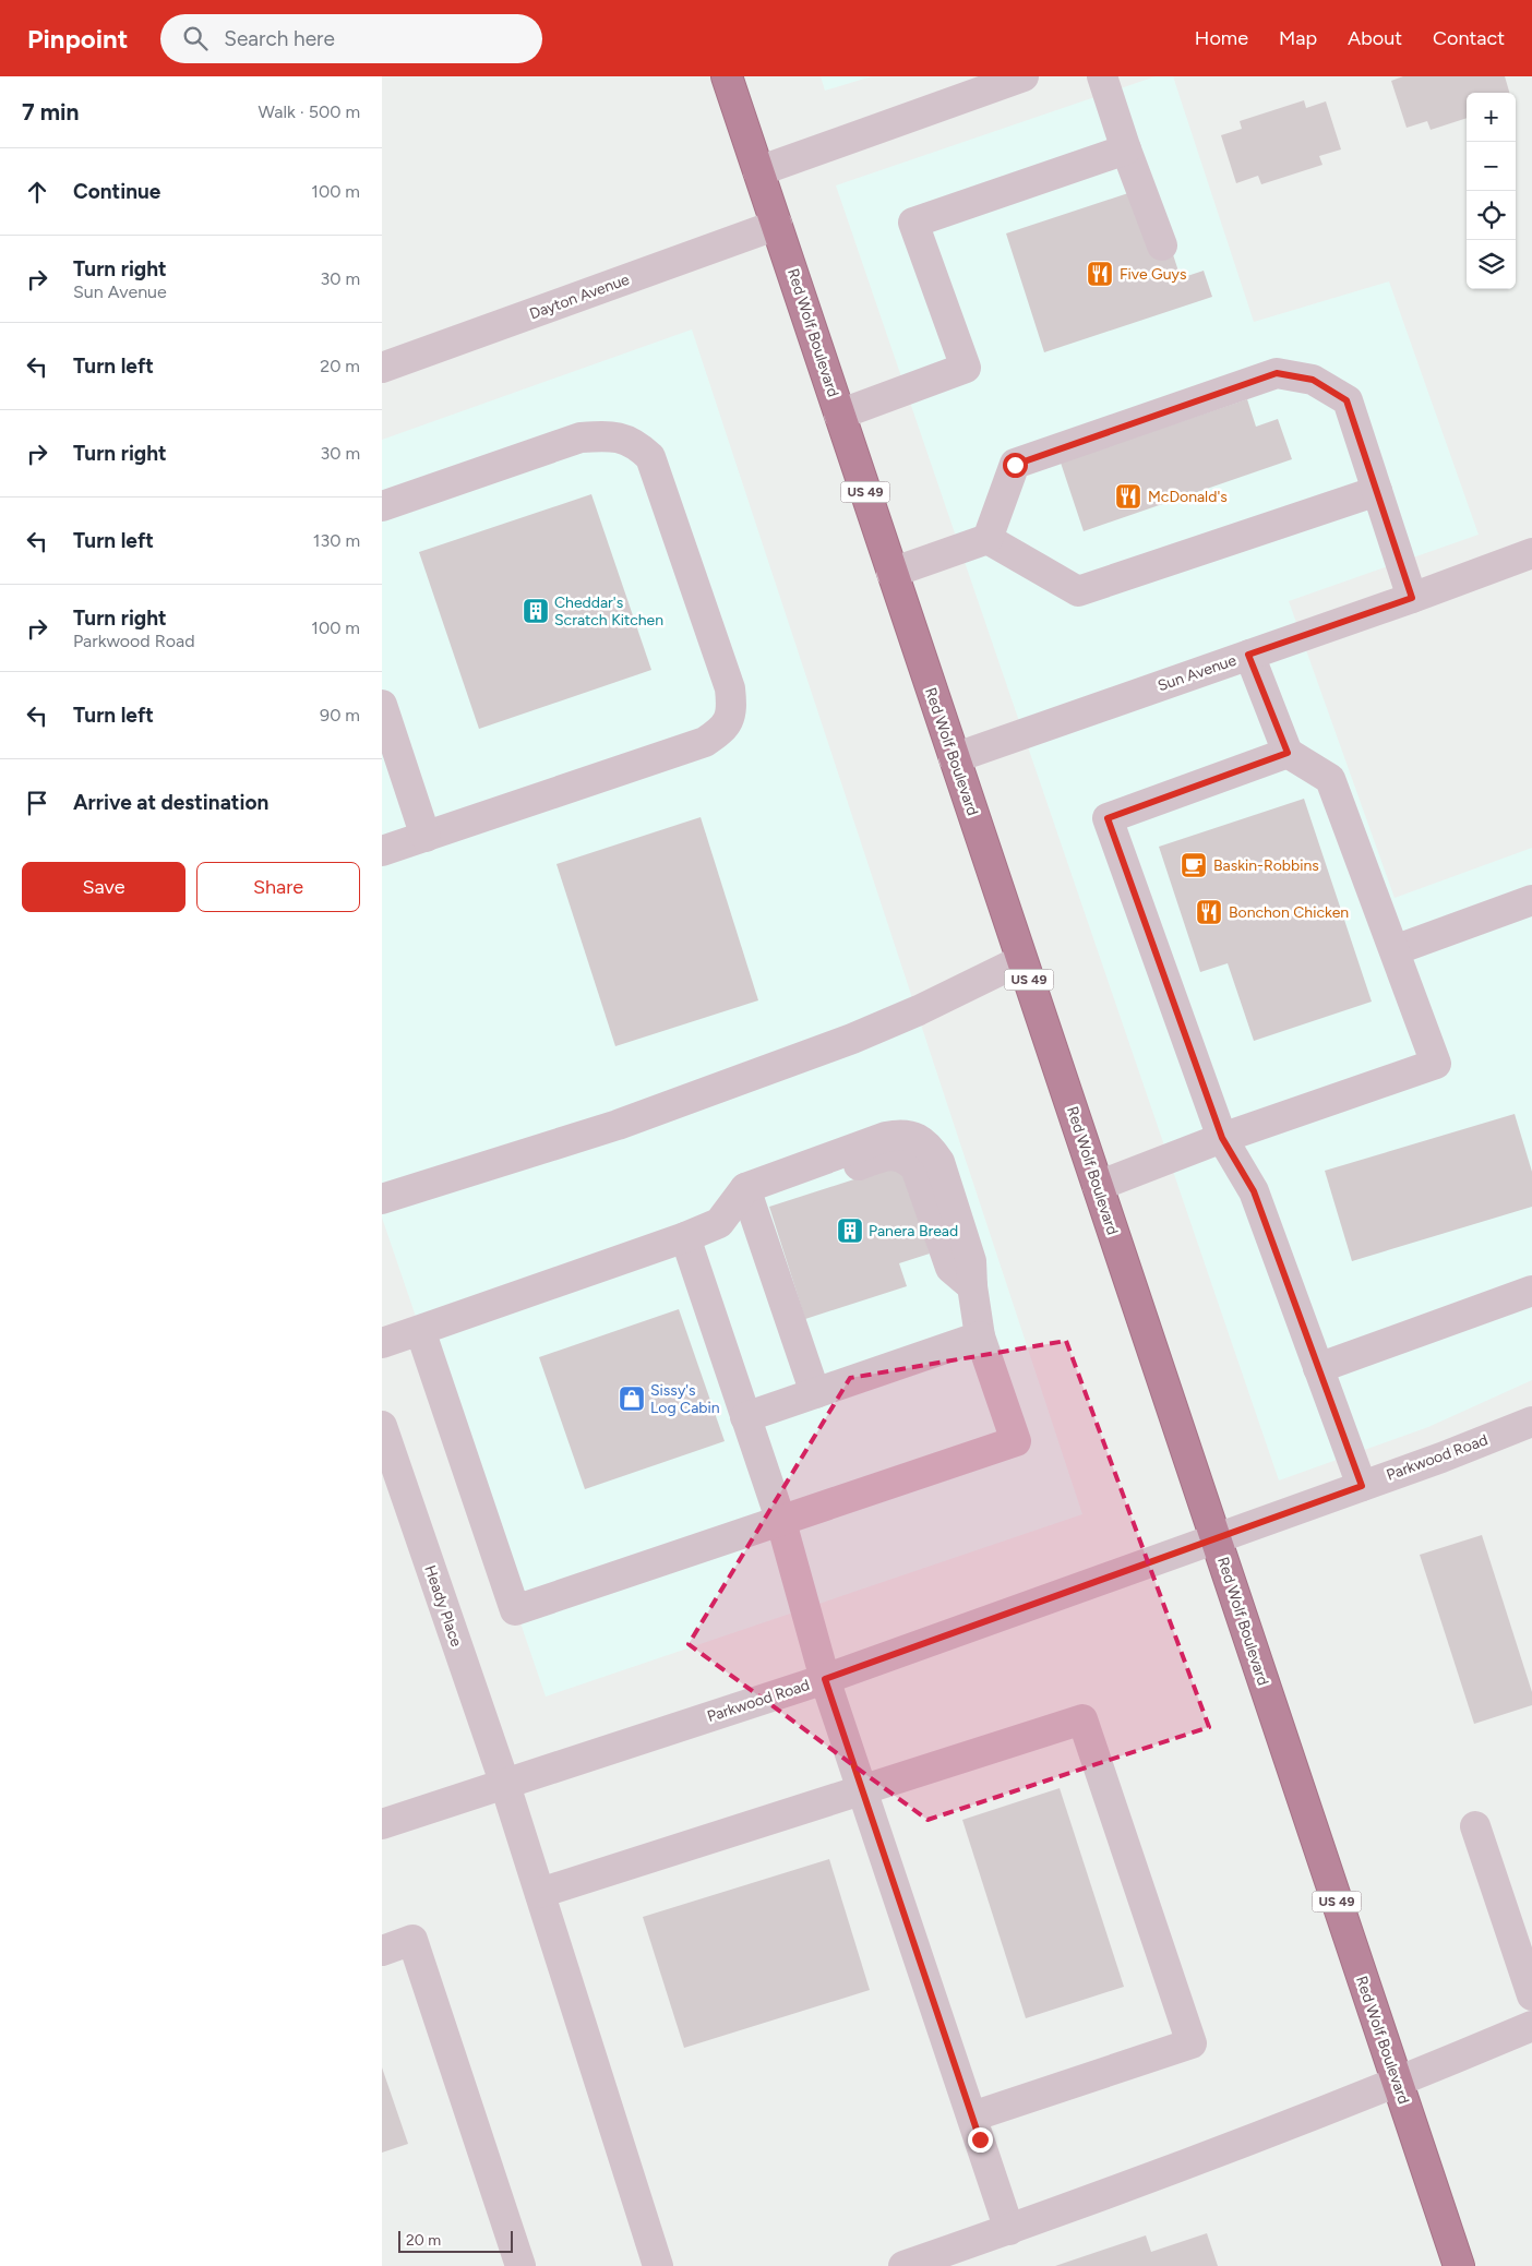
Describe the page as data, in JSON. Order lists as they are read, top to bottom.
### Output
{
  "streets": {
    "highway": ["Red Wolf Boulevard", "US 49"],
    "street": [
      "Dayton Avenue",
      "Sun Avenue",
      "Parkwood Road",
      "Heady Place"
    ]
  },
  "crossings": [
    ["Dayton Avenue", "Red Wolf Boulevard"],
    ["Red Wolf Boulevard", "Sun Avenue"],
    ["Red Wolf Boulevard", "Parkwood Road"],
    ["Parkwood Road", "Heady Place"]
  ],
  "places": {
    "restaurant": ["Five Guys", "McDonald's", "Bonchon Chicken"],
    "building": ["Cheddar's Scratch Kitchen", "Panera Bread"],
    "cafe": ["Baskin-Robbins"],
    "shop": ["Sissy's Log Cabin"]
  },
  "scale_bar": "20 m",
  "page": {
    "header": "Pinpoint",
    "search": "Search here",
    "nav": [
      "Home",
      "Map",
      "About",
      "Contact"
    ],
    "heading": ["7 min", "Walk · 500 m"],
    "map_buttons": ["+", "−"],
    "list": [
      ["Continue", "100 m"],
      ["Turn right", "Sun Avenue", "30 m"],
      ["Turn left", "20 m"],
      ["Turn right", "30 m"],
      ["Turn left", "130 m"],
      ["Turn right", "Parkwood Road", "100 m"],
      ["Turn left", "90 m"],
      "Arrive at destination"
    ],
    "buttons": ["Save", "Share"],
    "scale": "20 m"
  }
}
